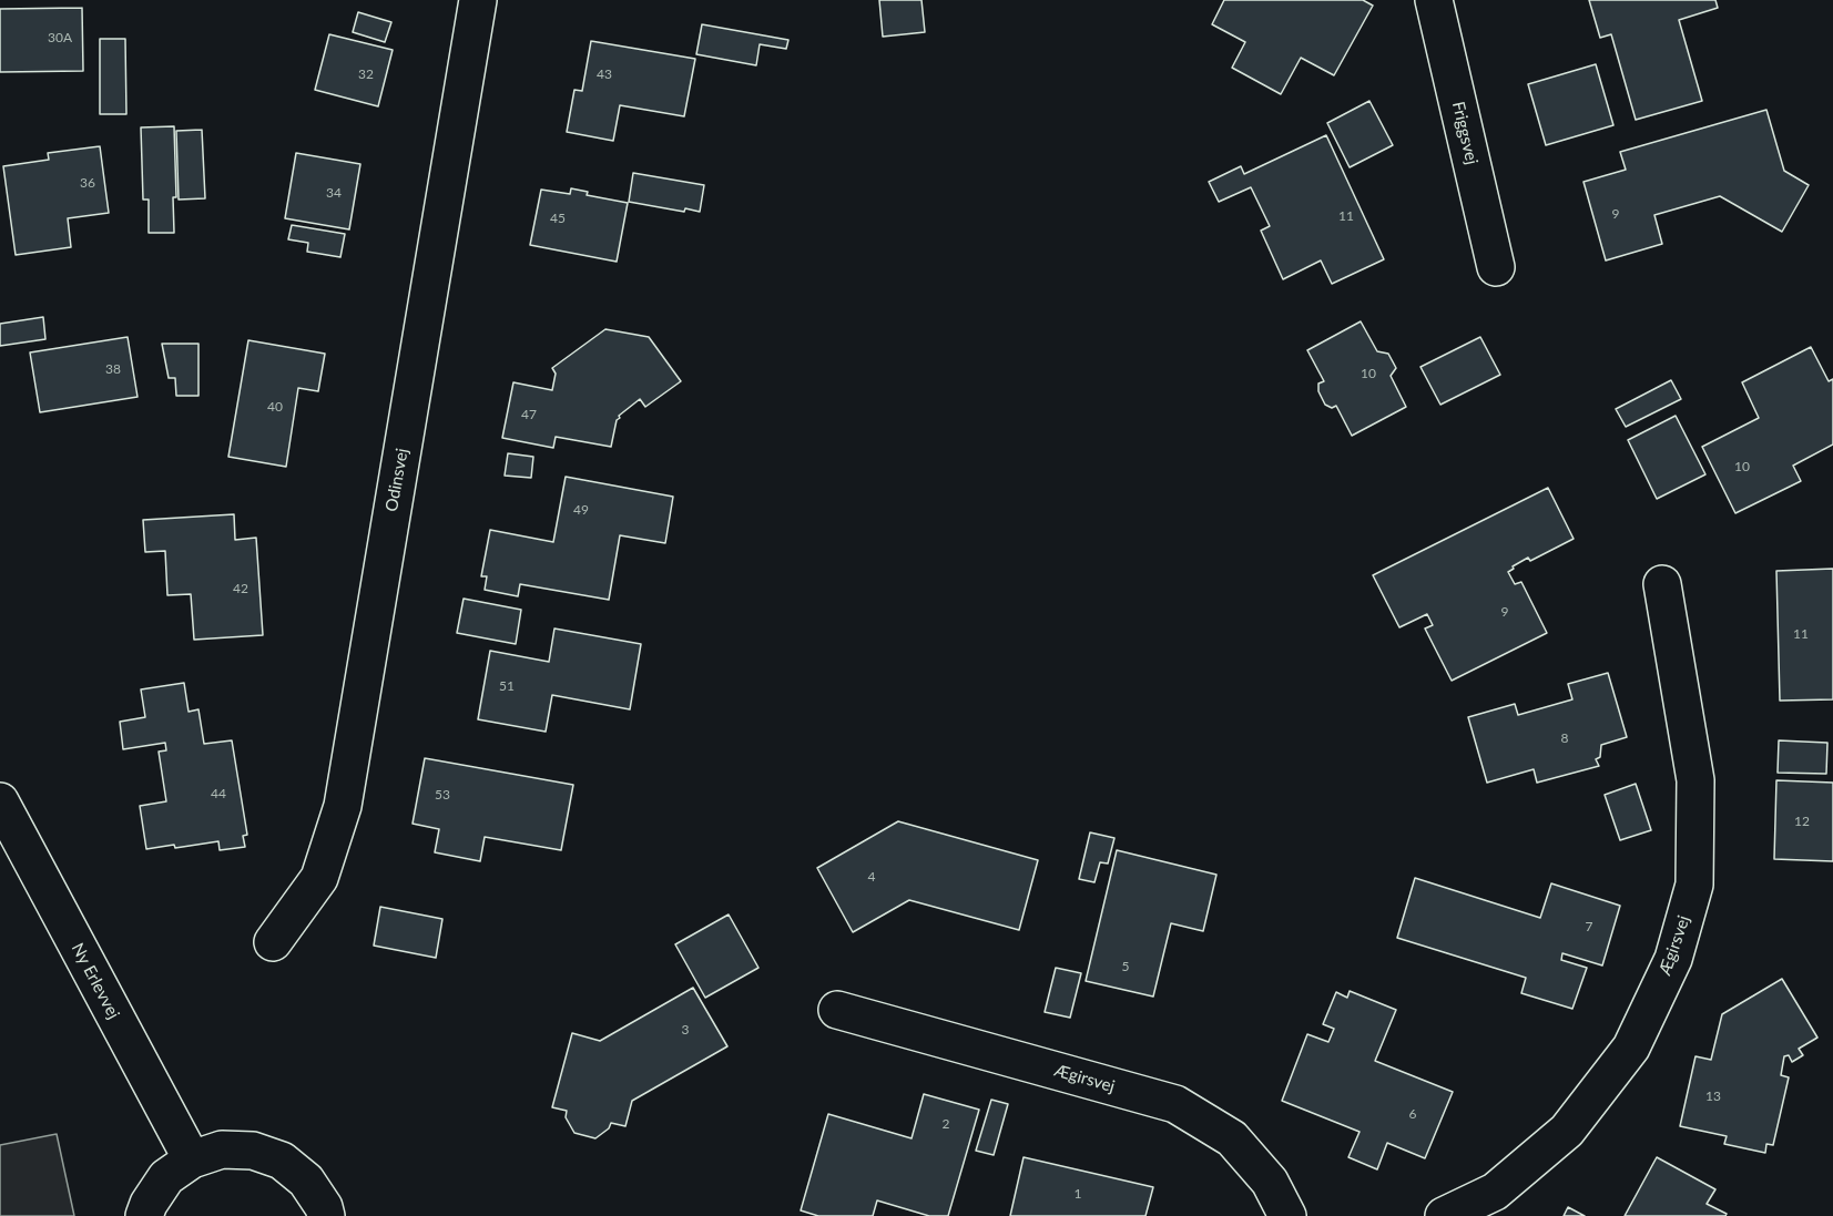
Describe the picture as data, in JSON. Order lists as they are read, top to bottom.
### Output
{
  "streets": {
    "street": [
      "Friggsvej",
      "Odinsvej",
      "Ægirsvej",
      "Ny Erlevvej"
    ]
  },
  "house_numbers": [
    "30A",
    "32",
    "43",
    "36",
    "34",
    "9",
    "11",
    "45",
    "38",
    "10",
    "40",
    "47",
    "10",
    "49",
    "42",
    "9",
    "11",
    "51",
    "8",
    "44",
    "53",
    "12",
    "4",
    "7",
    "5",
    "3",
    "13",
    "6",
    "2",
    "1"
  ]
}
